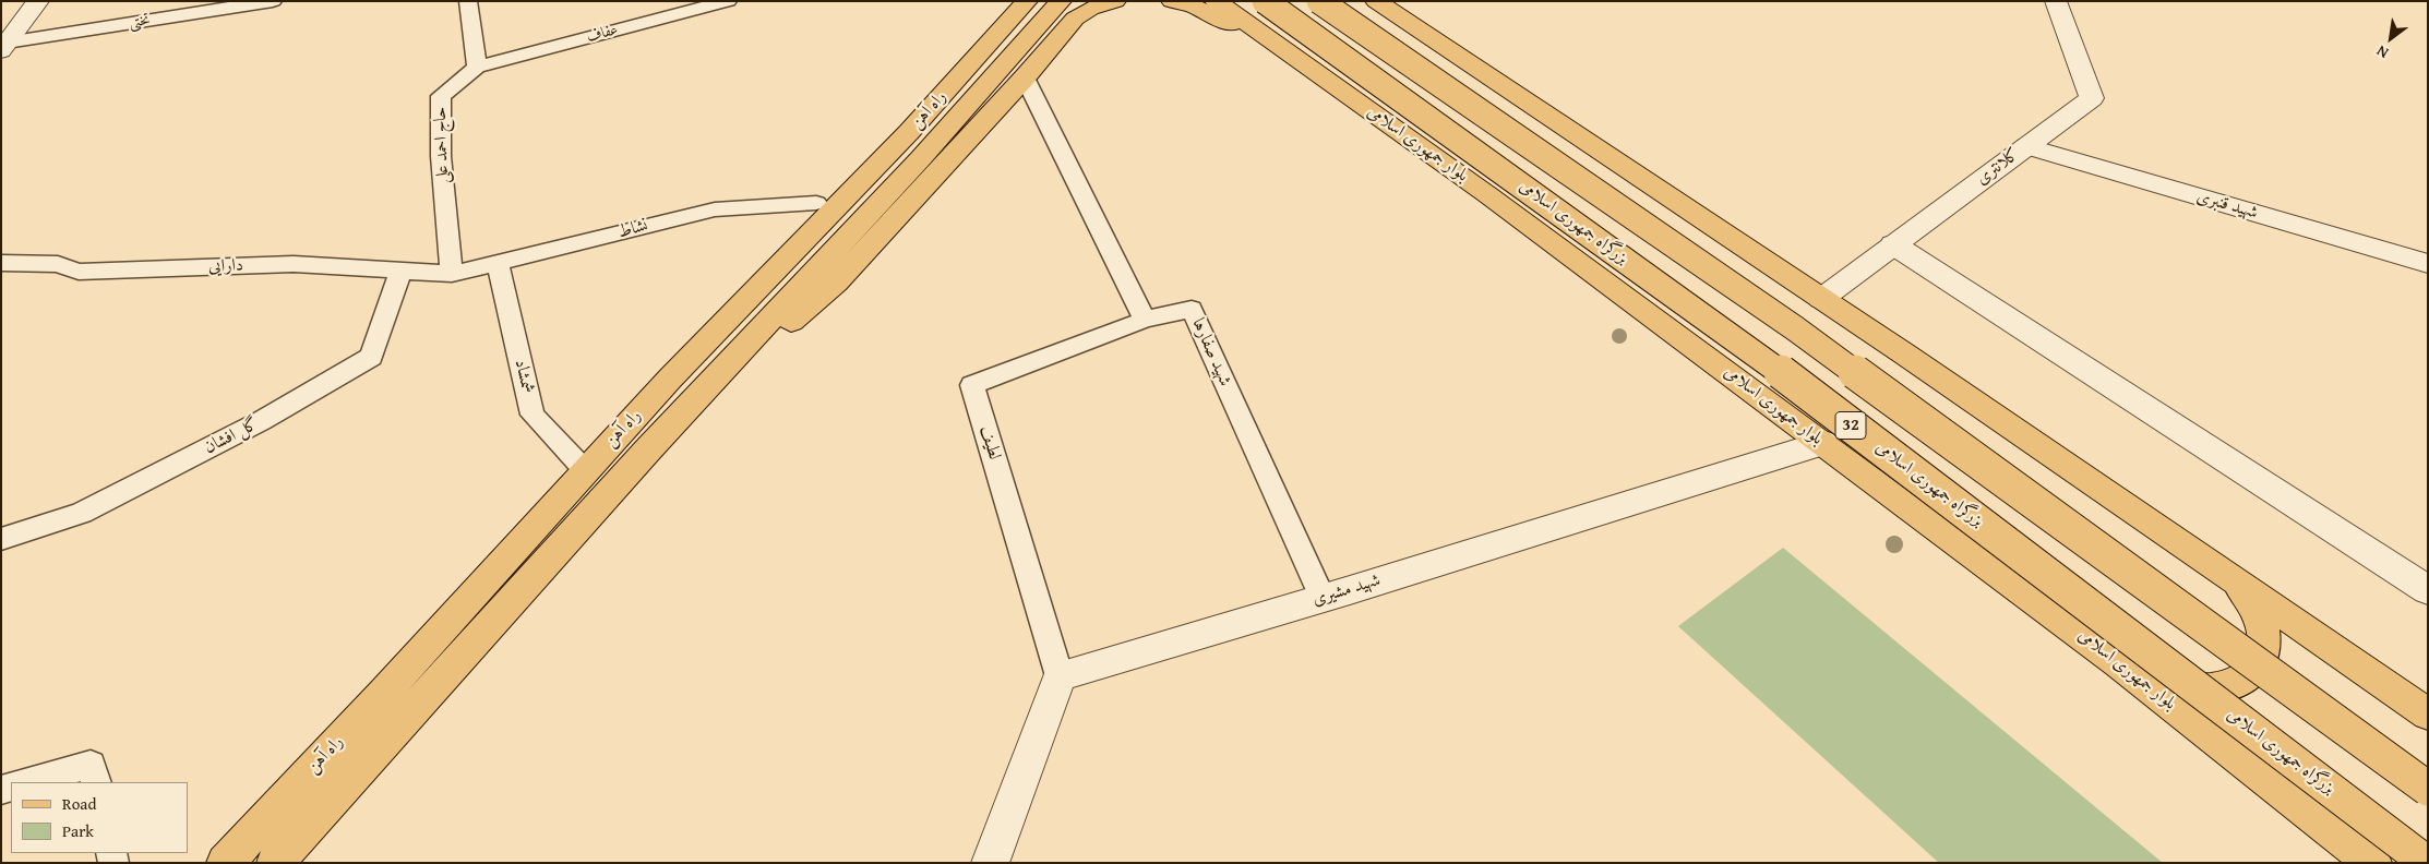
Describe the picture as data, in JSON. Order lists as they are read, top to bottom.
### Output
{
  "streets": {
    "main road": [
      "راه آهن",
      "بلوار جمهوری اسلامی",
      "بزرگراه جمهوری اسلامی",
      "32"
    ],
    "street": ["کلانتری", "شهید قنبری", "شهید مشیری"],
    "lane": [
      "تختی",
      "عفاف",
      "حاج احمد علی",
      "نشاط",
      "دارایی",
      "شهید صفارها",
      "شمشاد",
      "گل افشان",
      "لطیف"
    ]
  },
  "crossings": [
    ["عفاف", "حاج احمد علی"],
    ["راه آهن", "شمشاد"],
    ["بلوار جمهوری اسلامی", "شهید مشیری"],
    ["حاج احمد علی", "نشاط"],
    ["حاج احمد علی", "دارایی"],
    ["کلانتری", "شهید قنبری"],
    ["نشاط", "دارایی"],
    ["نشاط", "شمشاد"],
    ["دارایی", "گل افشان"],
    ["شهید صفارها", "لطیف"],
    ["شهید صفارها", "شهید مشیری"],
    ["لطیف", "شهید مشیری"]
  ],
  "legend": ["Road", "Park"],
  "north": "bottom left"
}
